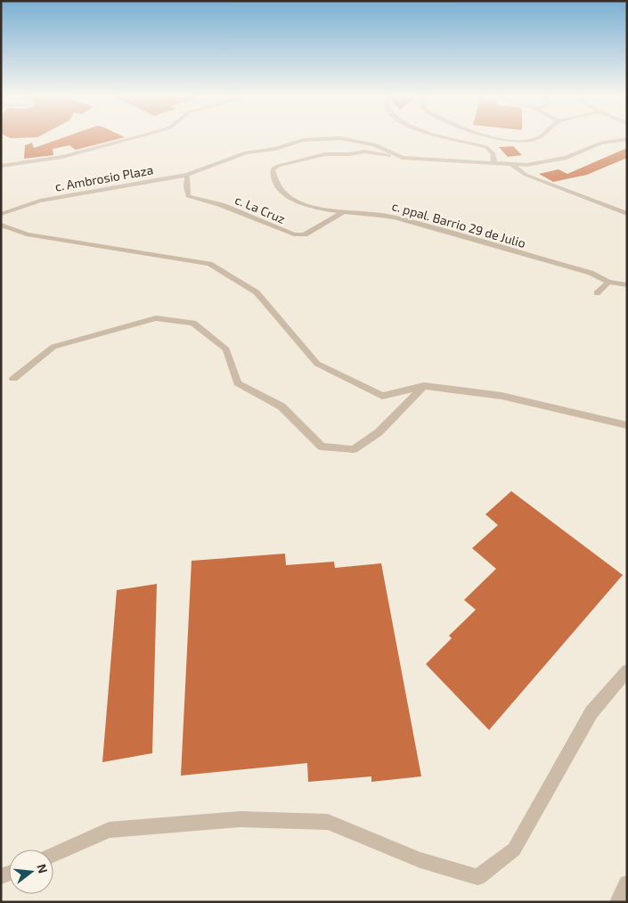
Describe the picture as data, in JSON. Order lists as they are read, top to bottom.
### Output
{
  "streets": {
    "street": ["c. Ambrosio Plaza", "c. La Cruz", "c. ppal. Barrio 29 de Julio"]
  },
  "crossings": [
    ["c. Ambrosio Plaza", "c. La Cruz"],
    ["c. Ambrosio Plaza", "c. ppal. Barrio 29 de Julio"],
    ["c. La Cruz", "c. ppal. Barrio 29 de Julio"]
  ],
  "north": "right"
}
